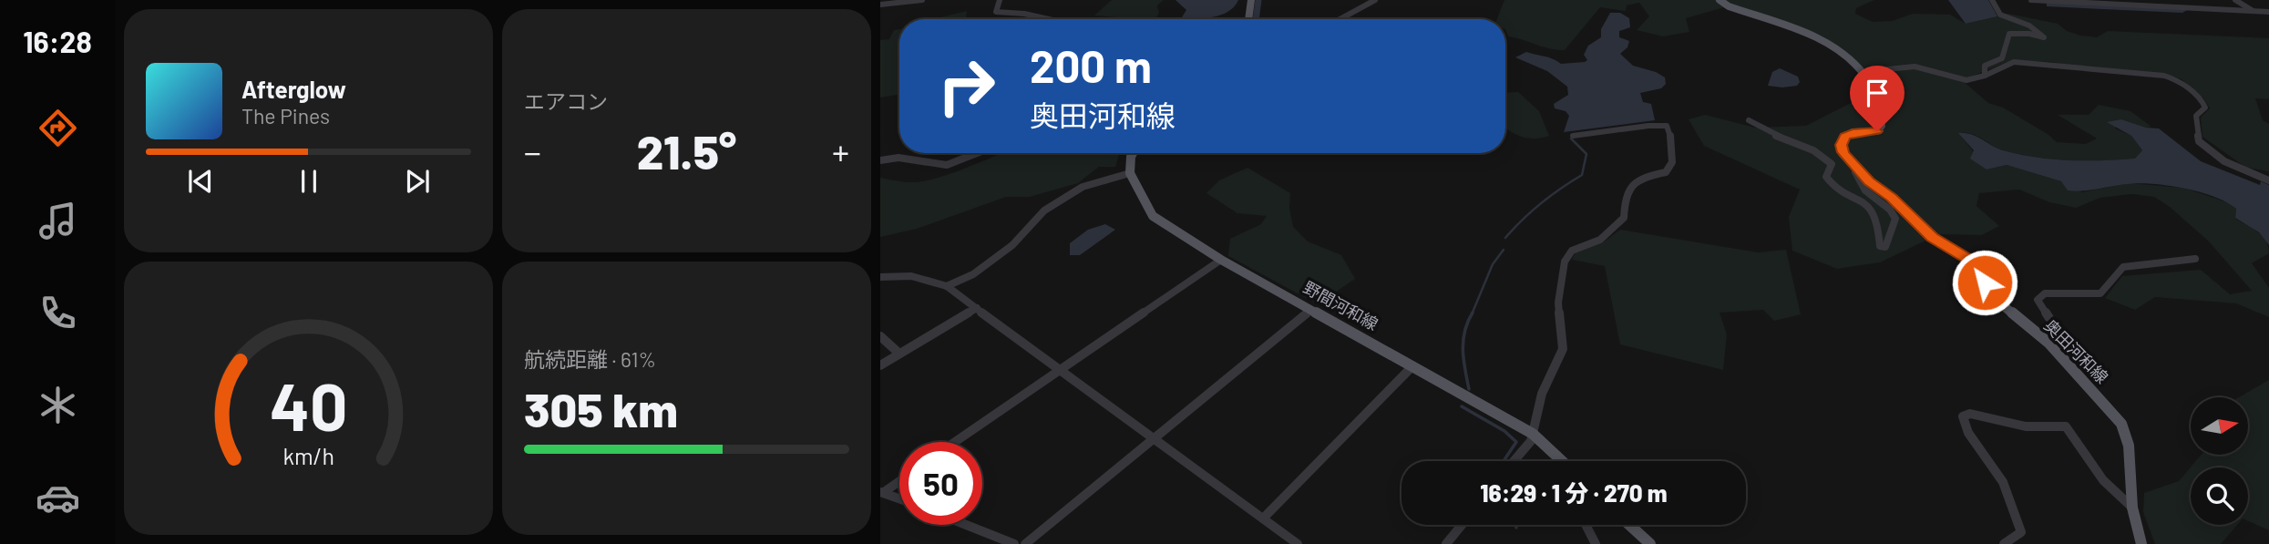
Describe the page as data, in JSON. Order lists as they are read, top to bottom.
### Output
{
  "streets": {
    "main road": ["野間河和線", "奥田河和線"]
  },
  "north": "right",
  "page": {
    "tabs": "16:28",
    "tile": [
      "エアコン",
      ["航続距離 · 61%", "305 km"]
    ],
    "turn": ["200 m", "奥田河和線"],
    "song": ["Afterglow", "The Pines"],
    "heat": ["−", "21.5°", "+"],
    "limit": "50",
    "trip": "16:29 · 1 分 · 270 m",
    "gauge": ["40", "km/h"]
  }
}
